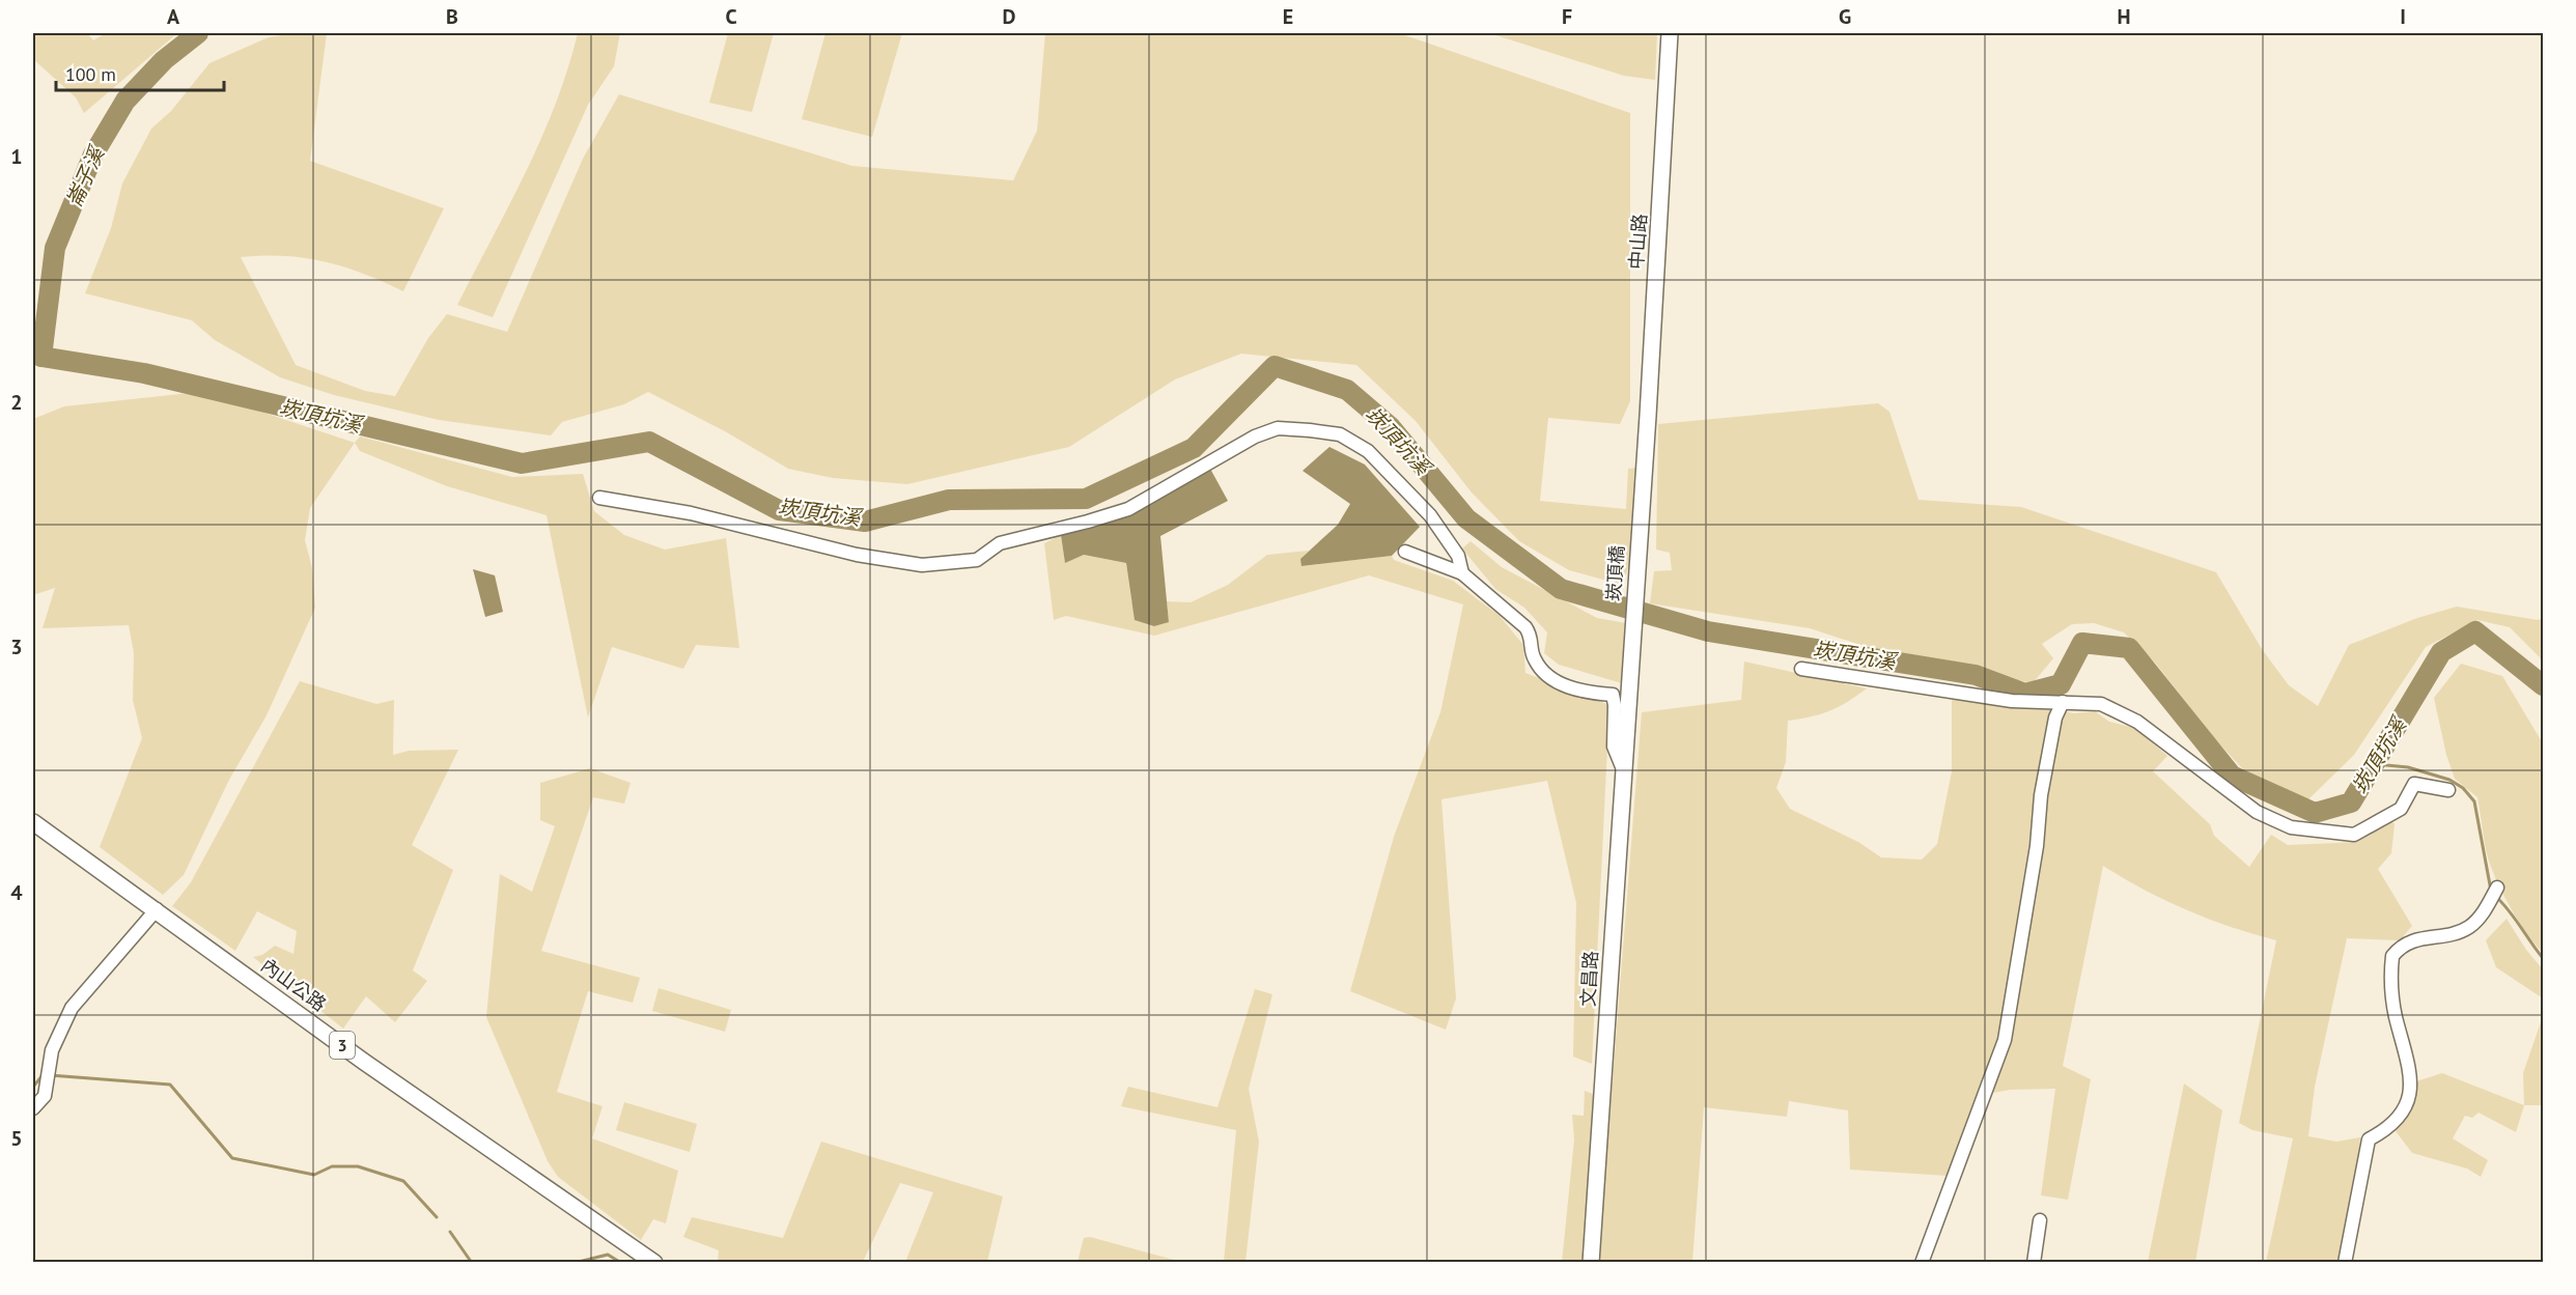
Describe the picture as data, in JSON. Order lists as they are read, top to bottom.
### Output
{
  "streets": {
    "main road": [
      "中山路",
      "崁頂橋",
      "文昌路",
      "內山公路",
      "3"
    ]
  },
  "crossings": [
    ["中山路", "崁頂橋"],
    ["崁頂橋", "文昌路"]
  ],
  "water": ["崙子溪", "崁頂坑溪"],
  "scale_bar": "100 m",
  "grid": {
    "columns": [
      "A",
      "B",
      "C",
      "D",
      "E",
      "F",
      "G",
      "H",
      "I"
    ],
    "rows": [
      "1",
      "2",
      "3",
      "4",
      "5"
    ]
  }
}
